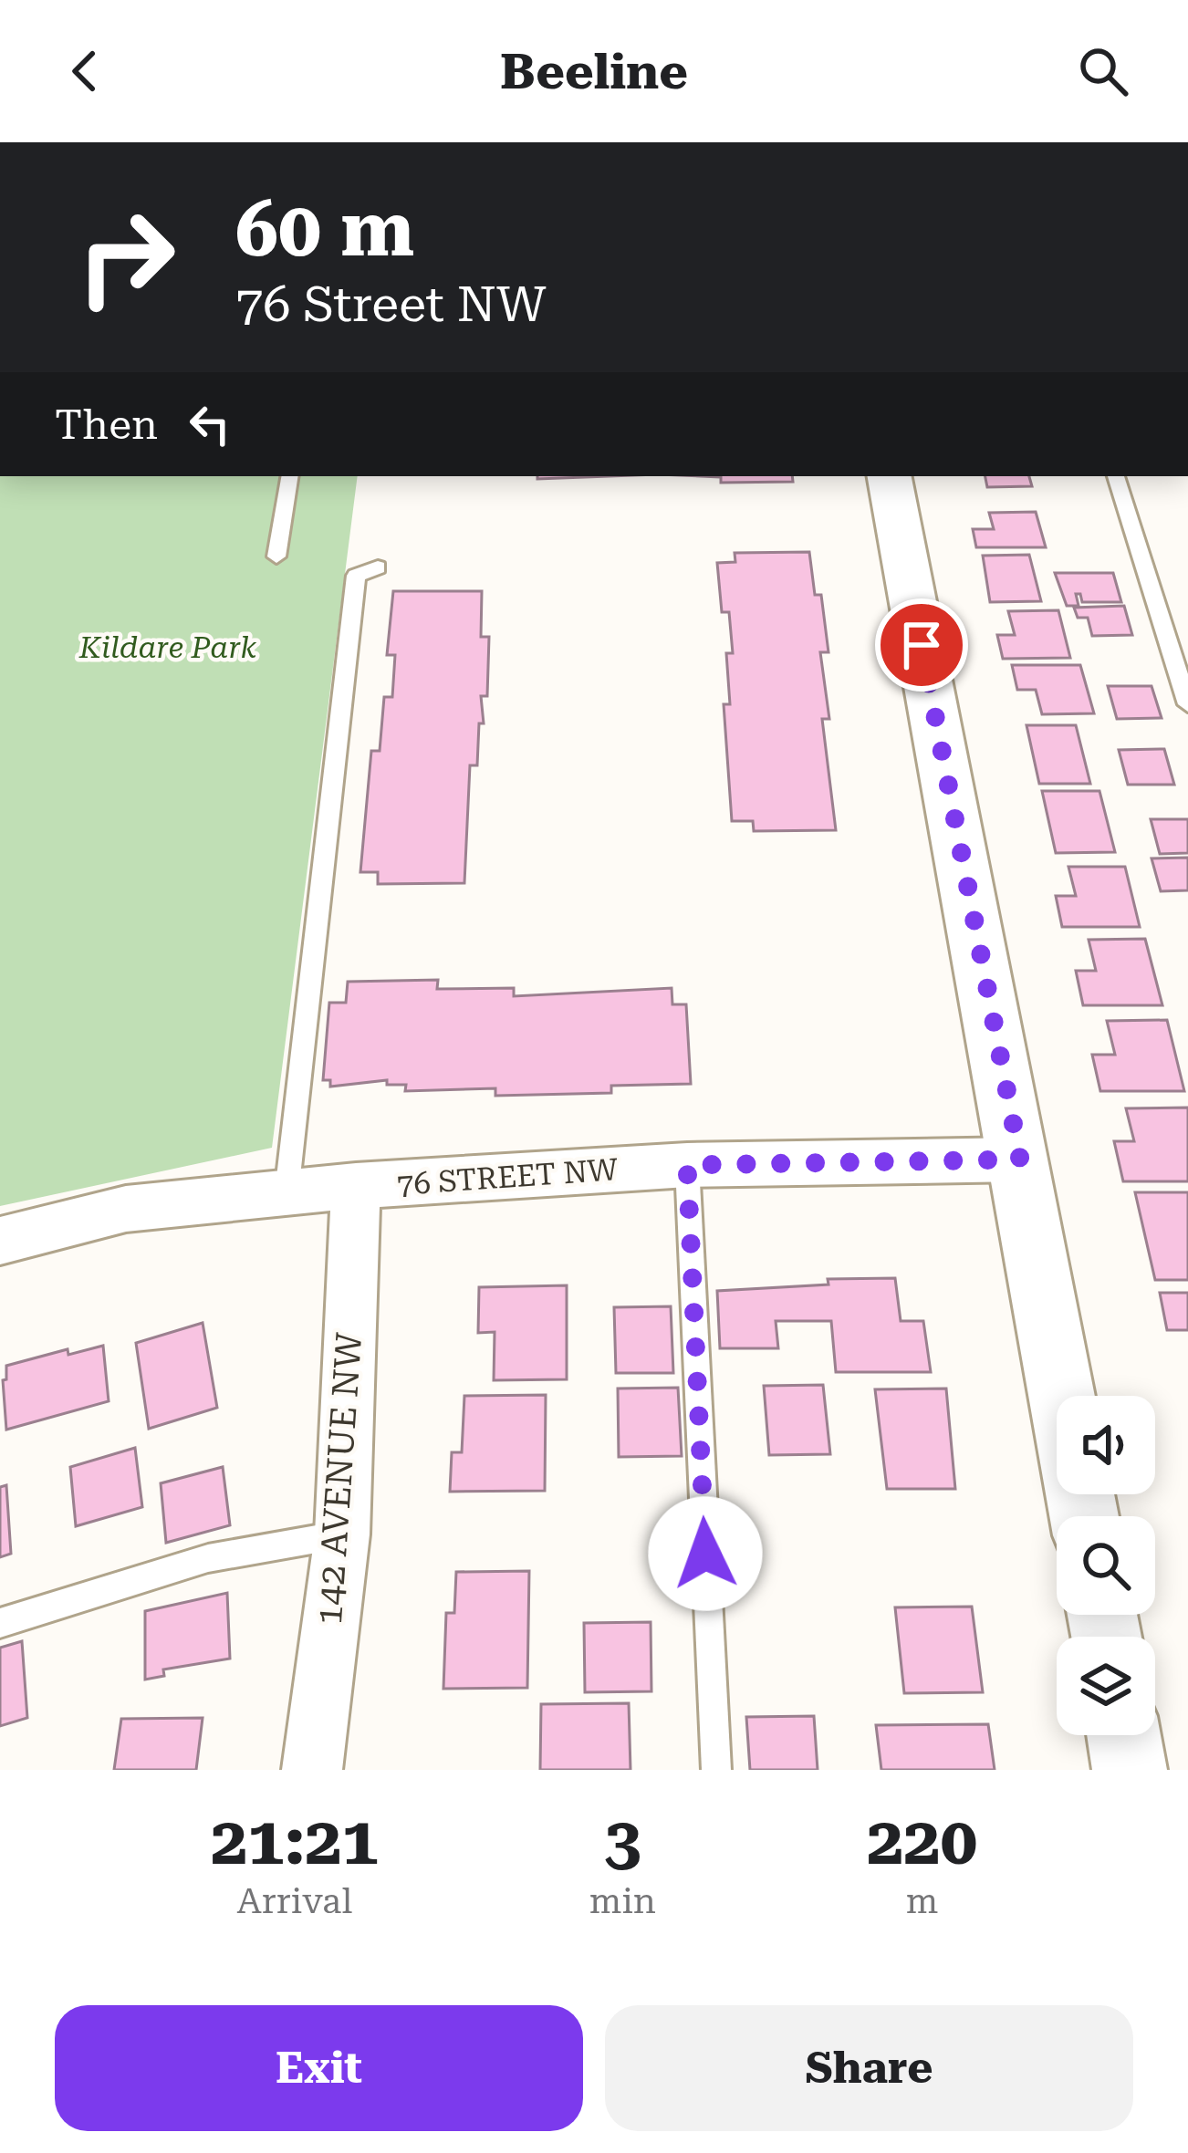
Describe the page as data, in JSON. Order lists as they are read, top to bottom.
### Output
{
  "streets": {
    "street": ["76 STREET NW", "142 AVENUE NW"]
  },
  "crossings": [
    ["76 STREET NW", "142 AVENUE NW"]
  ],
  "parks": ["Kildare Park"],
  "page": {
    "header": "Beeline",
    "turn": ["60 m", "76 Street NW"],
    "then": "Then",
    "eta": [
      "21:21",
      "Arrival",
      "3",
      "min",
      "220",
      "m"
    ],
    "buttons": ["Exit", "Share"]
  }
}
